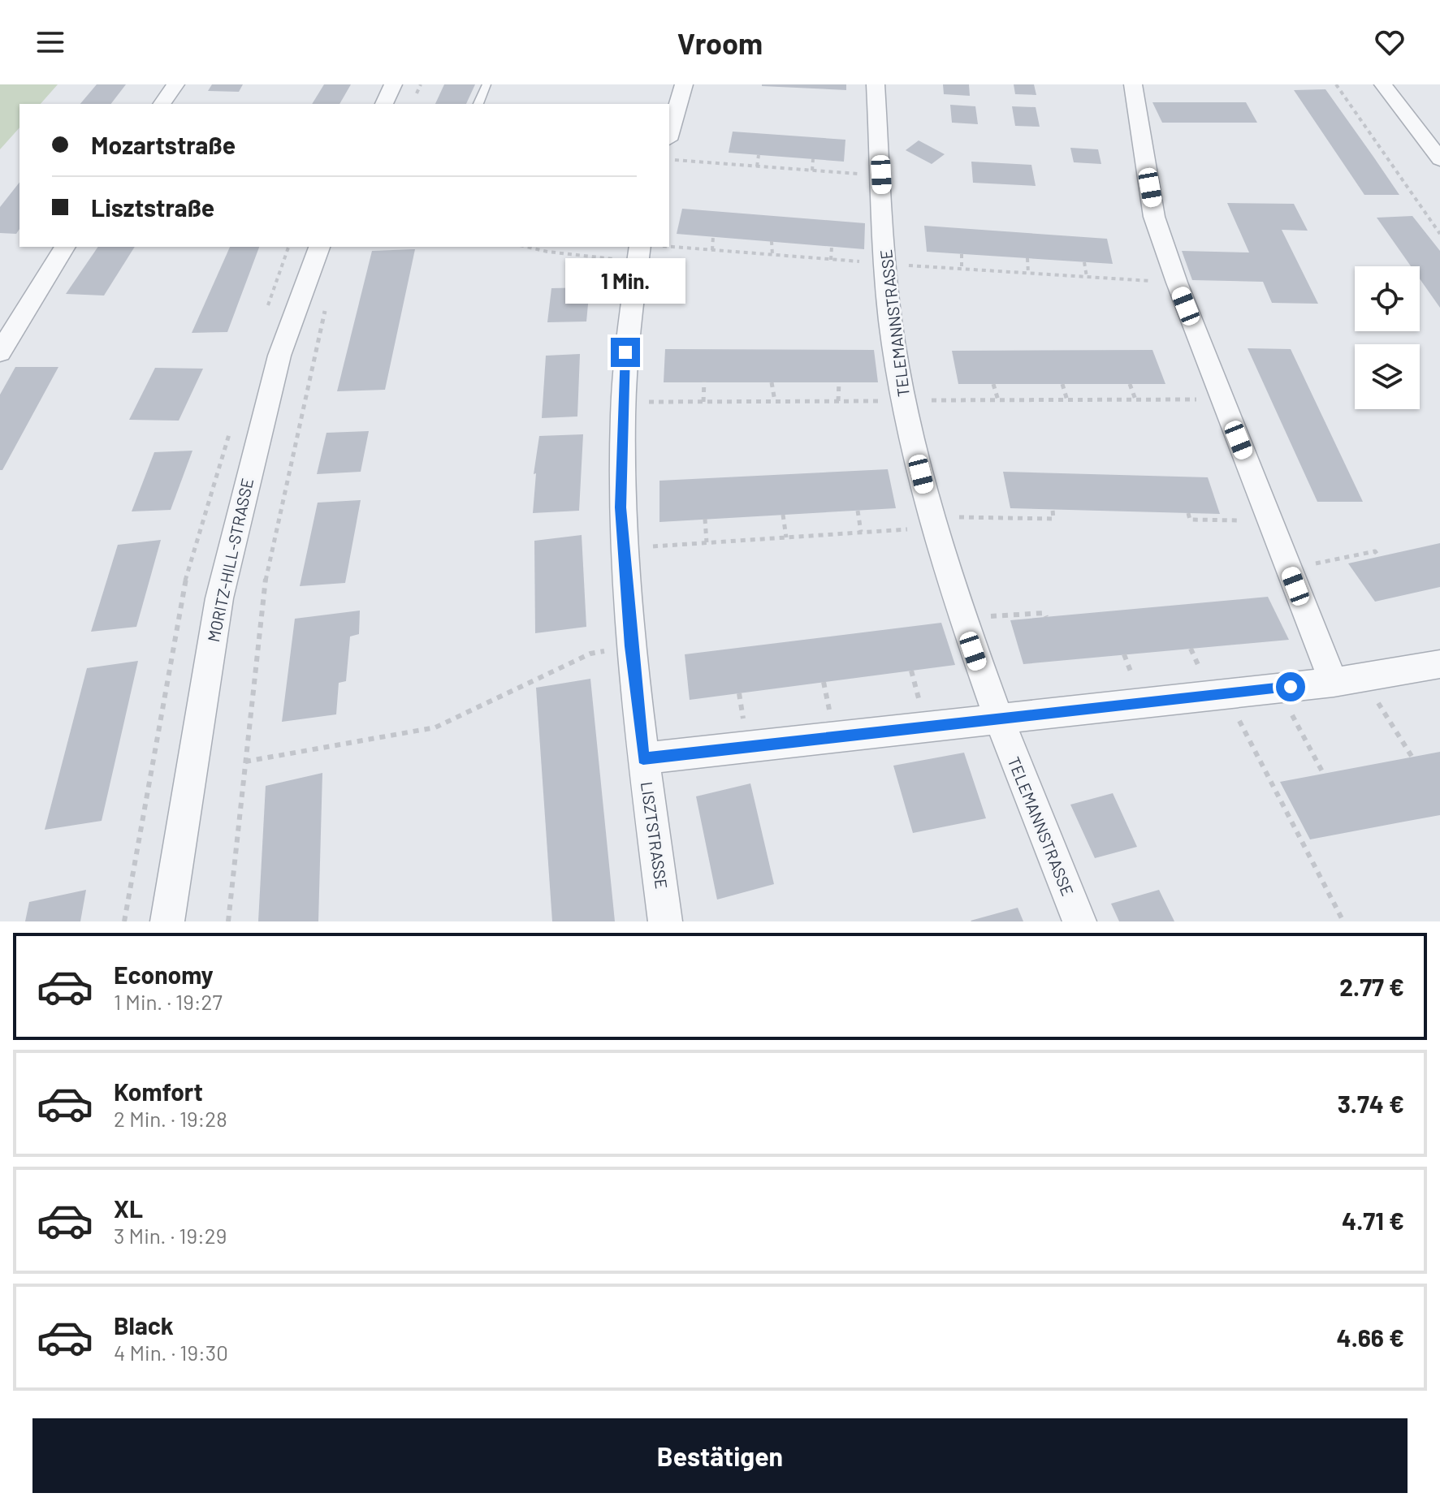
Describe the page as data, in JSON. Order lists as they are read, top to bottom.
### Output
{
  "streets": {
    "street": ["TELEMANNSTRASSE", "MORITZ-HILL-STRASSE", "LISZTSTRASSE"]
  },
  "page": {
    "header": "Vroom",
    "banner": ["Mozartstraße", "Lisztstraße"],
    "bubble": "1 Min.",
    "list": [
      {
        "name": "Economy",
        "note": "1 Min. · 19:27",
        "value": "2.77 €"
      },
      {
        "name": "Komfort",
        "note": "2 Min. · 19:28",
        "value": "3.74 €"
      },
      {
        "name": "XL",
        "note": "3 Min. · 19:29",
        "value": "4.71 €"
      },
      {
        "name": "Black",
        "note": "4 Min. · 19:30",
        "value": "4.66 €"
      }
    ],
    "buttons": "Bestätigen"
  }
}
